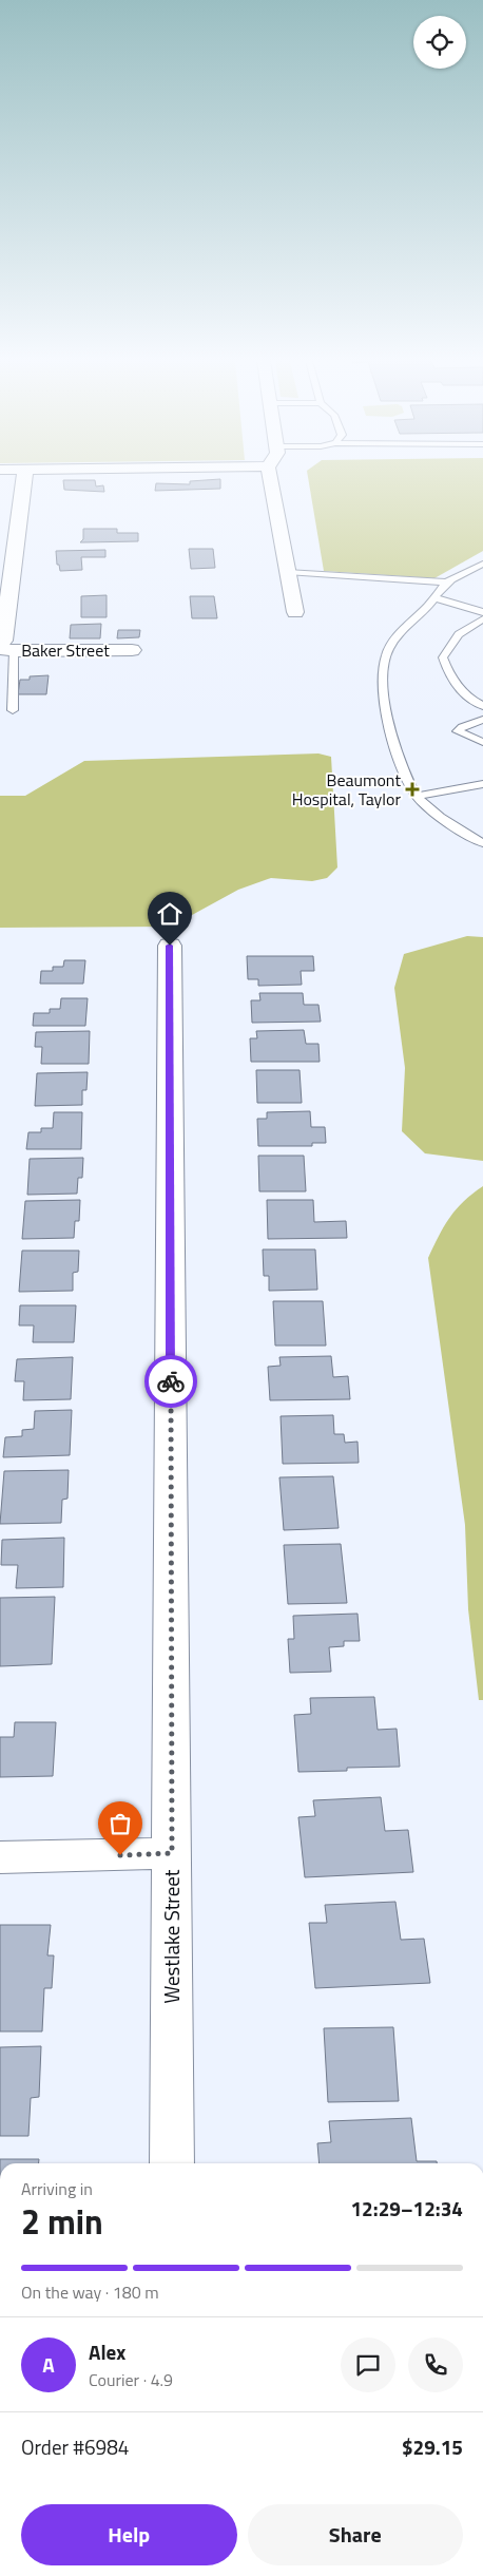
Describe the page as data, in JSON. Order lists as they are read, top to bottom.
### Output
{
  "streets": {
    "street": ["Baker Street", "Westlake Street"]
  },
  "places": {
    "health": ["Beaumont Hospital, Taylor"]
  },
  "page": {
    "heading": ["2 min", "Arriving in", "12:29–12:34"],
    "panel": [
      "Alex",
      "Courier · 4.9",
      "Order #6984",
      "$29.15"
    ],
    "bar": "On the way · 180 m",
    "round": "A",
    "buttons": ["Help", "Share"]
  }
}
